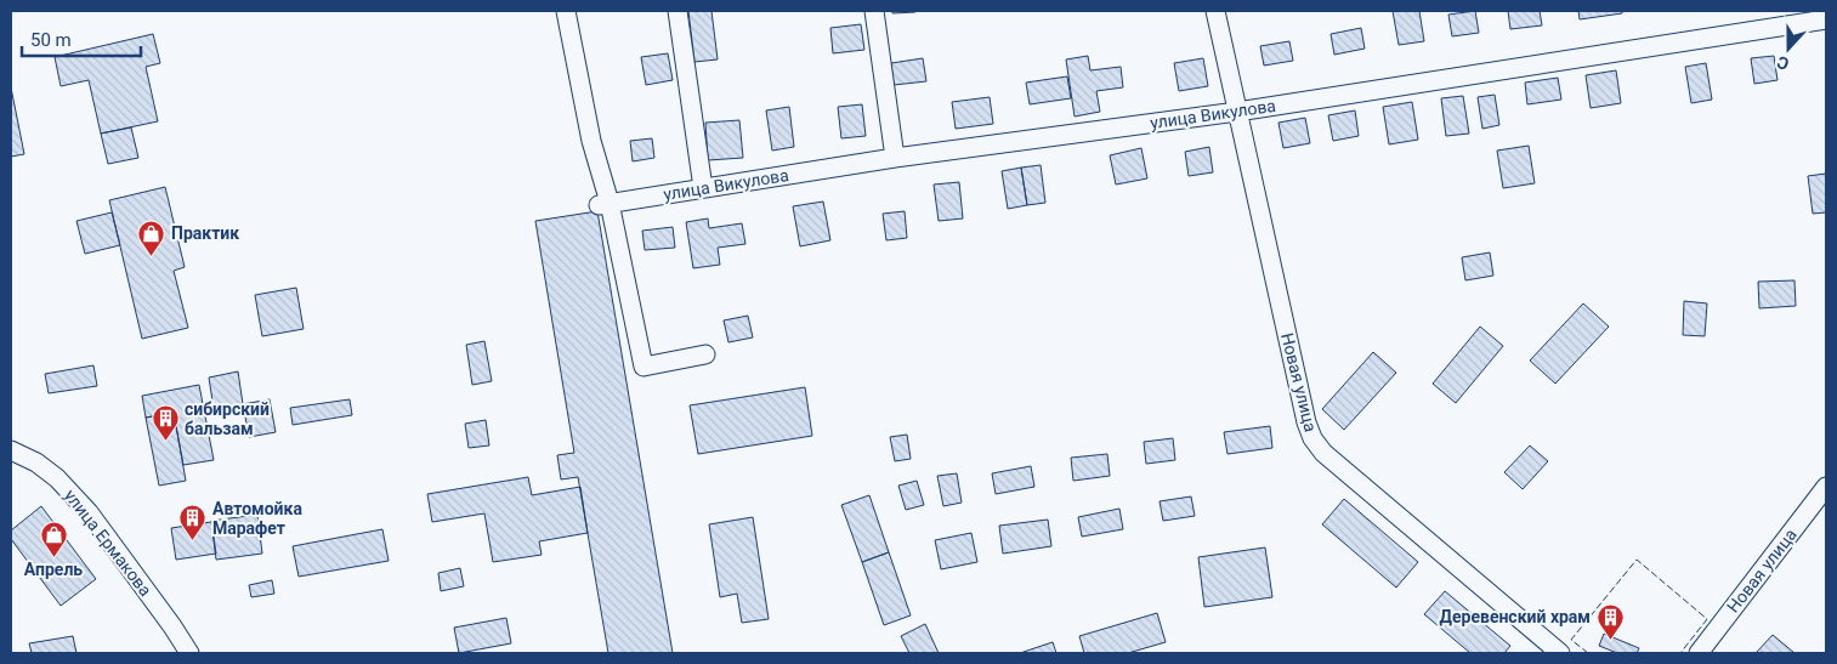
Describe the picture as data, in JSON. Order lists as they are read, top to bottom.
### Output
{
  "streets": {
    "street": ["улица Викулова", "Новая улица", "улица Ермакова"]
  },
  "crossings": [
    ["улица Викулова", "Новая улица"]
  ],
  "places": {
    "shop": ["Практик", "Апрель"],
    "building": ["сибирский бальзам", "Автомойка Марафет", "Деревенский храм"]
  },
  "scale_bar": "50 m",
  "north": "bottom"
}
